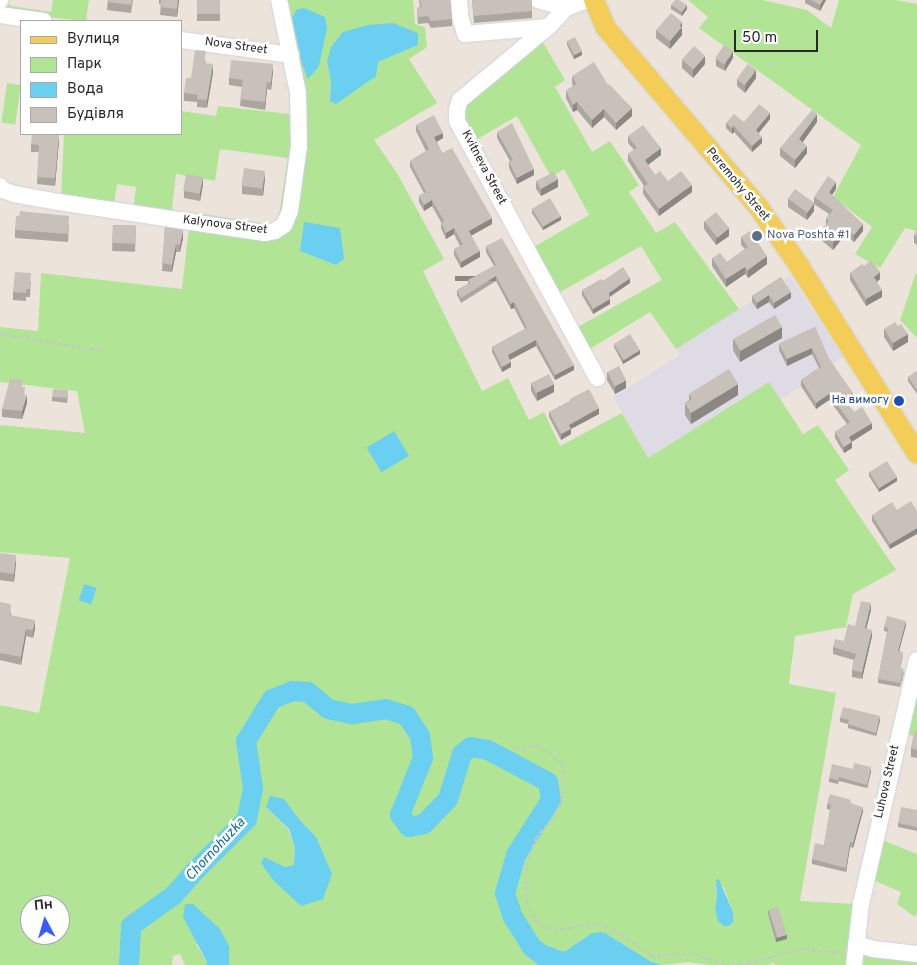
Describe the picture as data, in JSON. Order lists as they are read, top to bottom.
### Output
{
  "streets": {
    "main road": ["Peremohy Street"],
    "street": [
      "Nova Street",
      "Kvitneva Street",
      "Kalynova Street",
      "Luhova Street"
    ]
  },
  "crossings": [
    ["Nova Street", "Kalynova Street"]
  ],
  "water": ["Chornohuzka"],
  "places": ["Nova Poshta #1", "На вимогу"],
  "legend": [
    "Вулиця",
    "Парк",
    "Вода",
    "Будівля"
  ],
  "scale_bar": "50 m",
  "north": "top"
}
